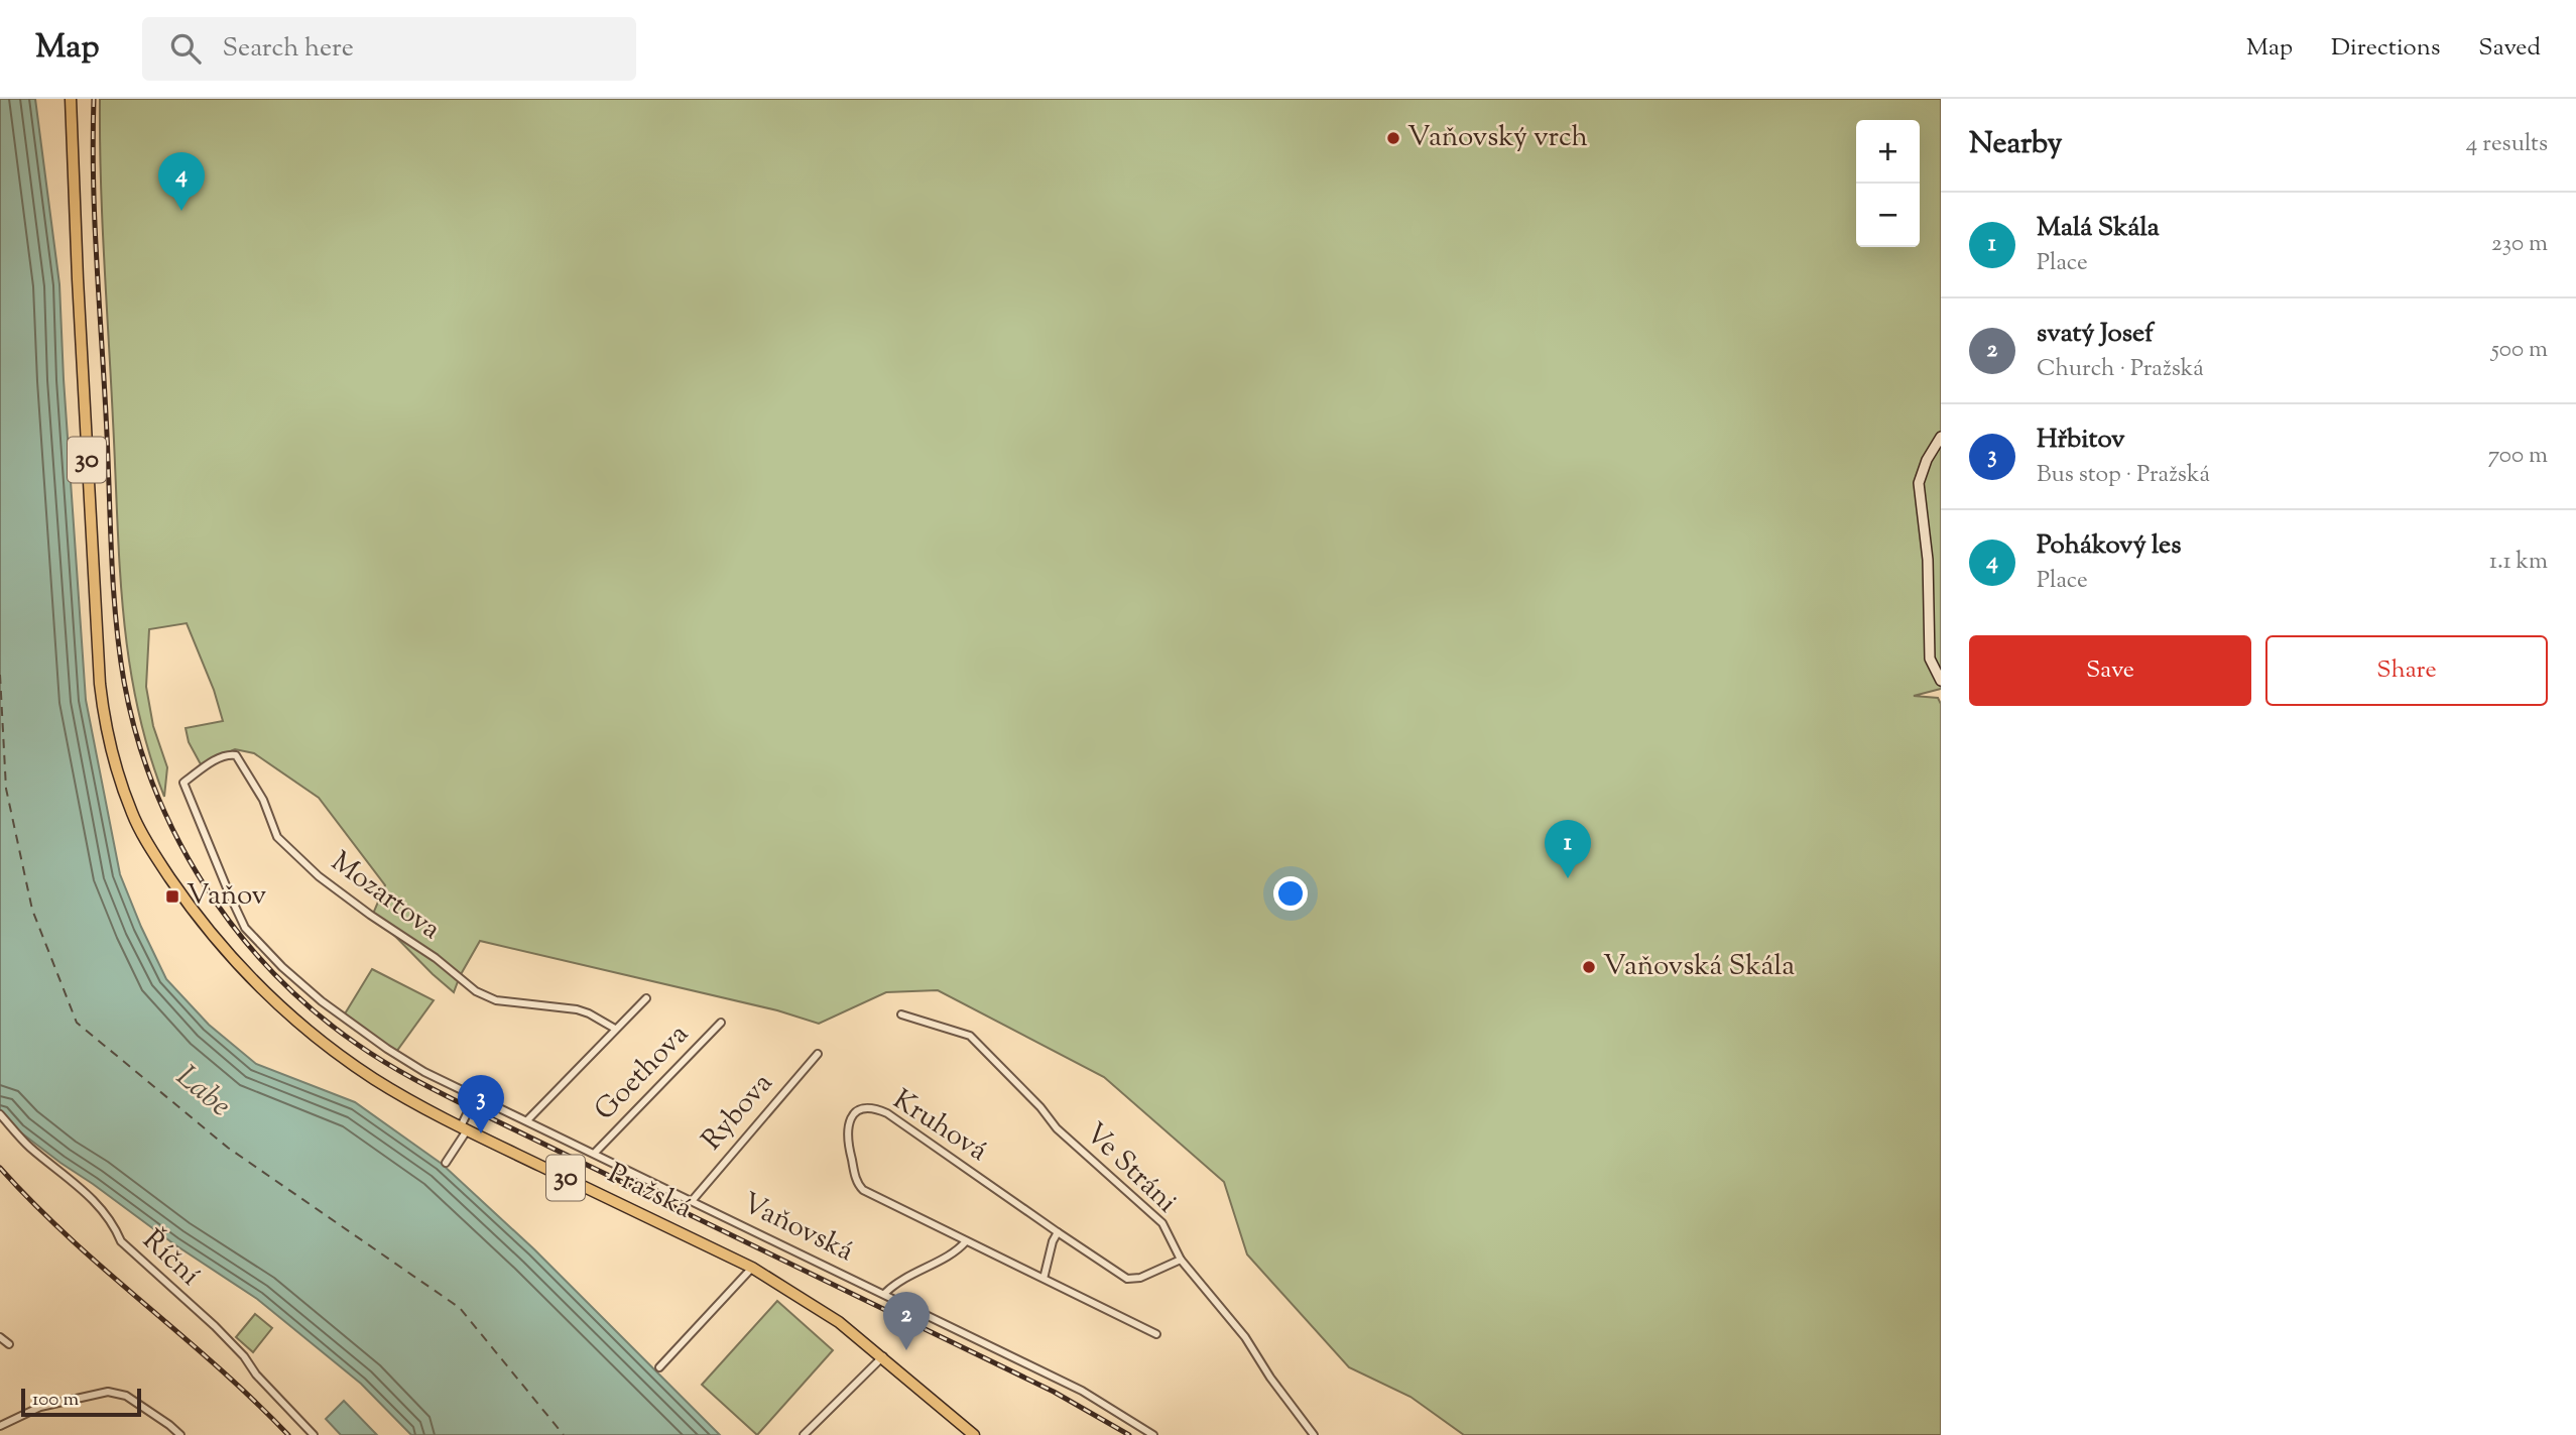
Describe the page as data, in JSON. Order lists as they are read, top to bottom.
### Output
{
  "streets": {
    "main road": ["30", "Pražská"],
    "street": [
      "Mozartova",
      "Goethova",
      "Rybova",
      "Kruhová",
      "Ve Stráni",
      "Vaňovská",
      "Říční"
    ]
  },
  "crossings": [
    ["Mozartova", "Vaňovská"],
    ["Goethova", "Vaňovská"],
    ["Rybova", "Vaňovská"],
    ["Kruhová", "Ve Stráni"]
  ],
  "water": ["Labe"],
  "places": {
    "other": ["Vaňovský vrch", "Vaňovská Skála"],
    "transit": ["Vaňov"]
  },
  "scale_bar": "100 m",
  "page": {
    "header": "Map",
    "search": "Search here",
    "nav": ["Map", "Directions", "Saved"],
    "heading": ["Nearby", "4 results"],
    "map_buttons": ["+", "−"],
    "pins": [
      "4",
      "1",
      "3",
      "2"
    ],
    "list": [
      {
        "mark": "1",
        "name": "Malá Skála",
        "note": "Place",
        "value": "230 m"
      },
      {
        "mark": "2",
        "name": "svatý Josef",
        "note": "Church · Pražská",
        "value": "500 m"
      },
      {
        "mark": "3",
        "name": "Hřbitov",
        "note": "Bus stop · Pražská",
        "value": "700 m"
      },
      {
        "mark": "4",
        "name": "Pohákový les",
        "note": "Place",
        "value": "1.1 km"
      }
    ],
    "buttons": ["Save", "Share"],
    "scale": "100 m"
  }
}
